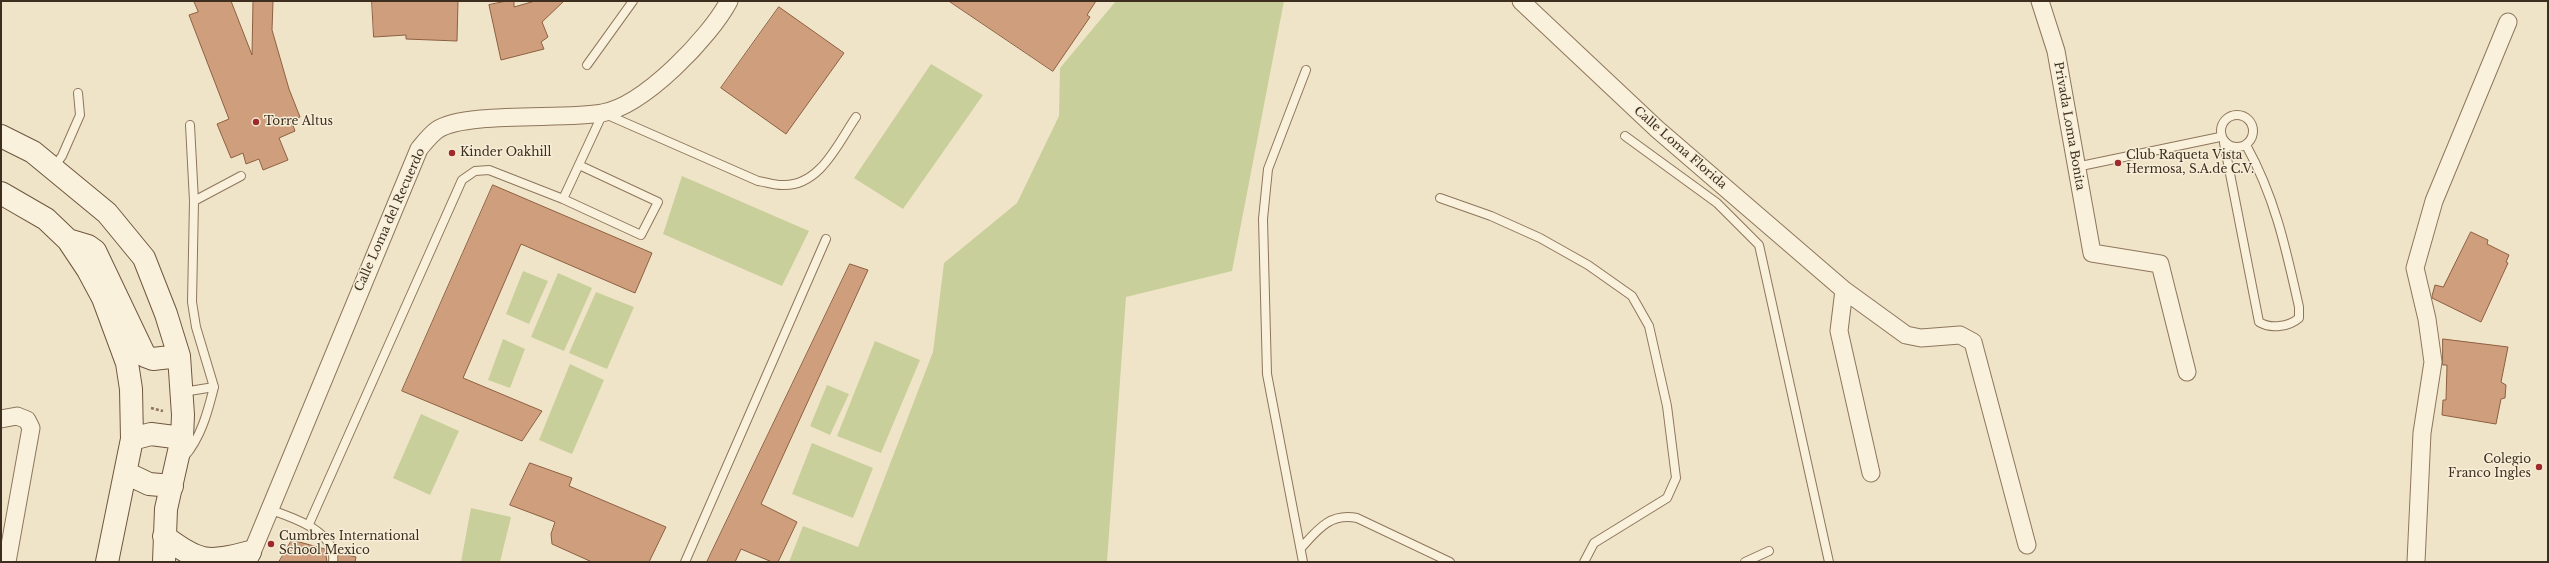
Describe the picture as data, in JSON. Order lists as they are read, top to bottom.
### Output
{
  "streets": {
    "street": ["Privada Loma Bonita", "Calle Loma Florida", "Calle Loma del Recuerdo"]
  },
  "places": [
    "Torre Altus",
    "Kinder Oakhill",
    "Club Raqueta Vista Hermosa, S.A.de C.V.",
    "Colegio Franco Ingles",
    "Cumbres International School Mexico"
  ]
}
